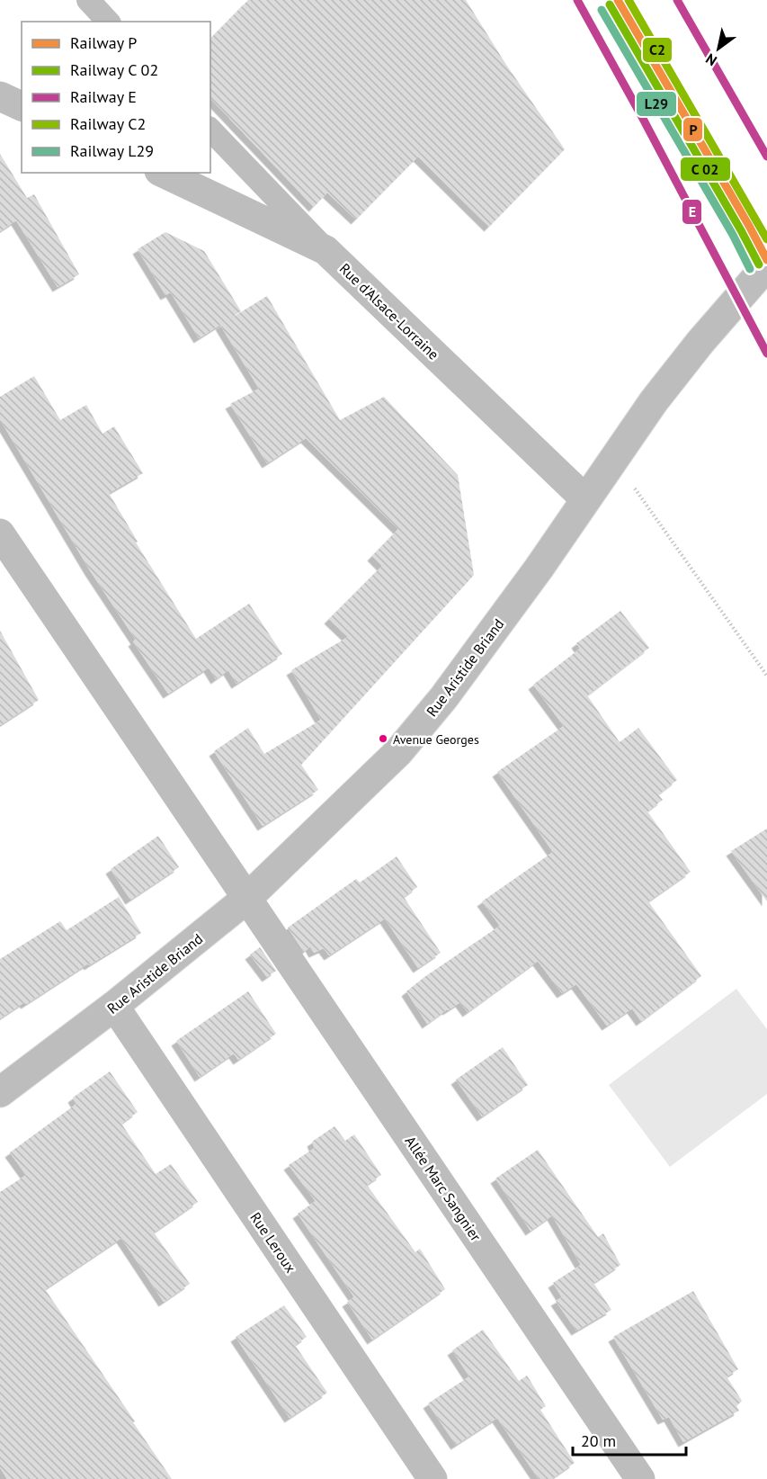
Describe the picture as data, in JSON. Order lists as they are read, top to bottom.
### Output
{
  "streets": {
    "street": [
      "Rue d'Alsace-Lorraine",
      "Rue Aristide Briand",
      "Allée Marc Sangnier",
      "Rue Leroux"
    ]
  },
  "crossings": [
    ["Rue d'Alsace-Lorraine", "Rue Aristide Briand"],
    ["Rue Aristide Briand", "Allée Marc Sangnier"],
    ["Rue Aristide Briand", "Rue Leroux"]
  ],
  "places": ["Avenue Georges"],
  "lines": [
    "rail line P",
    "rail line E",
    "rail line C2",
    "rail line L29"
  ],
  "legend": [
    "Railway P",
    "Railway C 02",
    "Railway E",
    "Railway C2",
    "Railway L29"
  ],
  "scale_bar": "20 m",
  "north": "bottom left"
}
